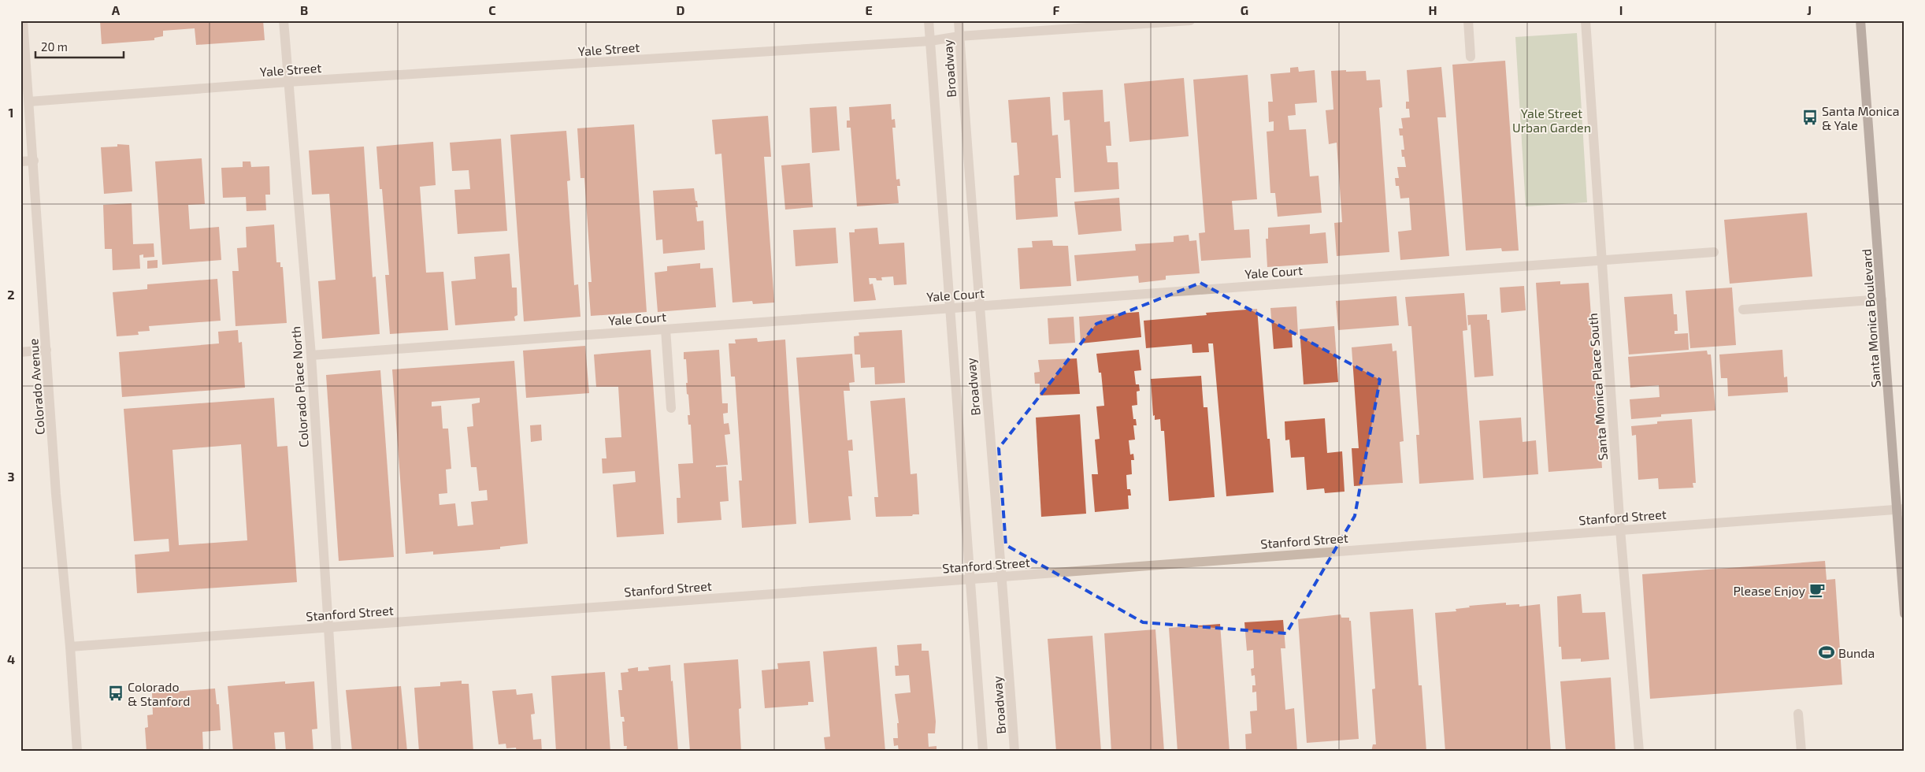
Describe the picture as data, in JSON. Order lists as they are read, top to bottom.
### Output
{
  "streets": {
    "main road": ["Santa Monica Boulevard"],
    "street": [
      "Yale Street",
      "Broadway",
      "Yale Court",
      "Colorado Avenue",
      "Colorado Place North",
      "Santa Monica Place South",
      "Stanford Street"
    ]
  },
  "crossings": [
    ["Yale Street", "Broadway"],
    ["Yale Street", "Colorado Avenue"],
    ["Yale Street", "Colorado Place North"],
    ["Broadway", "Yale Court"],
    ["Broadway", "Stanford Street"],
    ["Yale Court", "Colorado Place North"],
    ["Yale Court", "Santa Monica Place South"],
    ["Santa Monica Boulevard", "Stanford Street"],
    ["Colorado Avenue", "Stanford Street"],
    ["Colorado Place North", "Stanford Street"],
    ["Santa Monica Place South", "Stanford Street"]
  ],
  "parks": ["Yale Street Urban Garden"],
  "places": {
    "bus stop": ["Santa Monica & Yale", "Colorado & Stanford"],
    "cafe": ["Please Enjoy"],
    "sports": ["Bunda"]
  },
  "scale_bar": "20 m",
  "grid": {
    "columns": [
      "A",
      "B",
      "C",
      "D",
      "E",
      "F",
      "G",
      "H",
      "I",
      "J"
    ],
    "rows": [
      "1",
      "2",
      "3",
      "4"
    ]
  }
}
